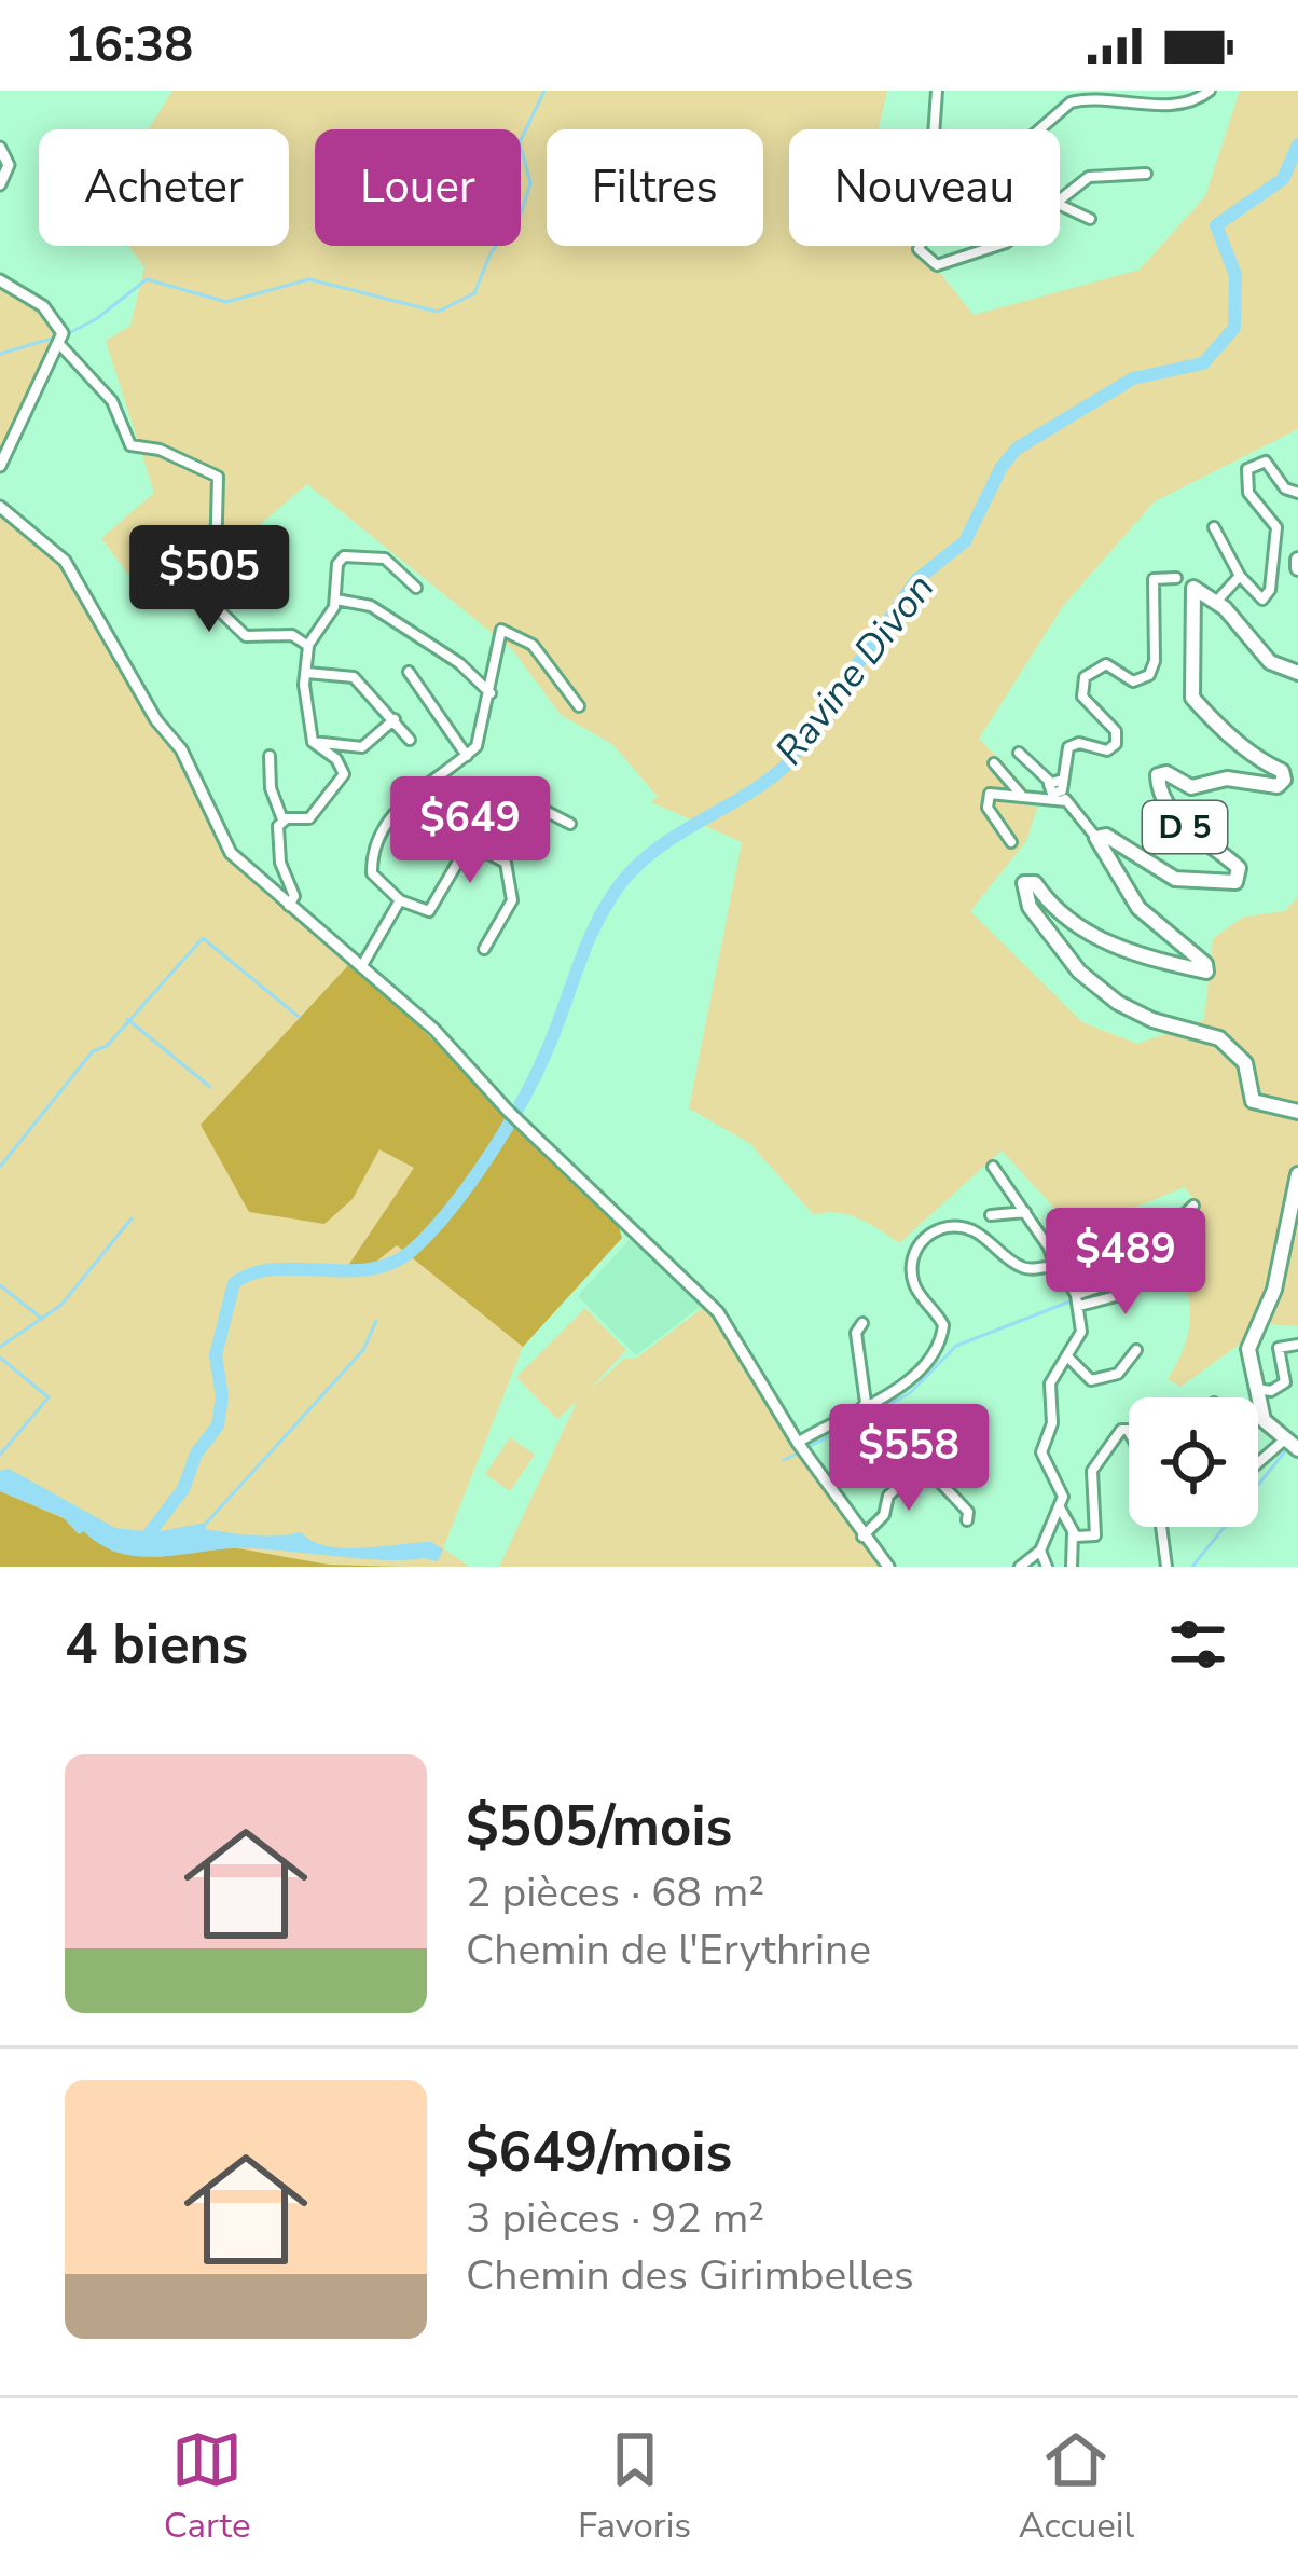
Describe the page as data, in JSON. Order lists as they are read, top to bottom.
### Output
{
  "streets": {
    "main road": ["D 5"]
  },
  "water": ["Ravine Divon"],
  "page": {
    "status": "16:38",
    "chip": [
      "Acheter",
      "Louer",
      "Filtres",
      "Nouveau"
    ],
    "price": [
      "$505",
      "$649",
      "$489",
      "$558"
    ],
    "heading": "4 biens",
    "list": [
      {
        "name": "$505/mois",
        "note": "2 pièces · 68 m² · Chemin de l'Erythrine"
      },
      {
        "name": "$649/mois",
        "note": "3 pièces · 92 m² · Chemin des Girimbelles"
      }
    ],
    "tabs": ["Carte", "Favoris", "Accueil"]
  }
}
